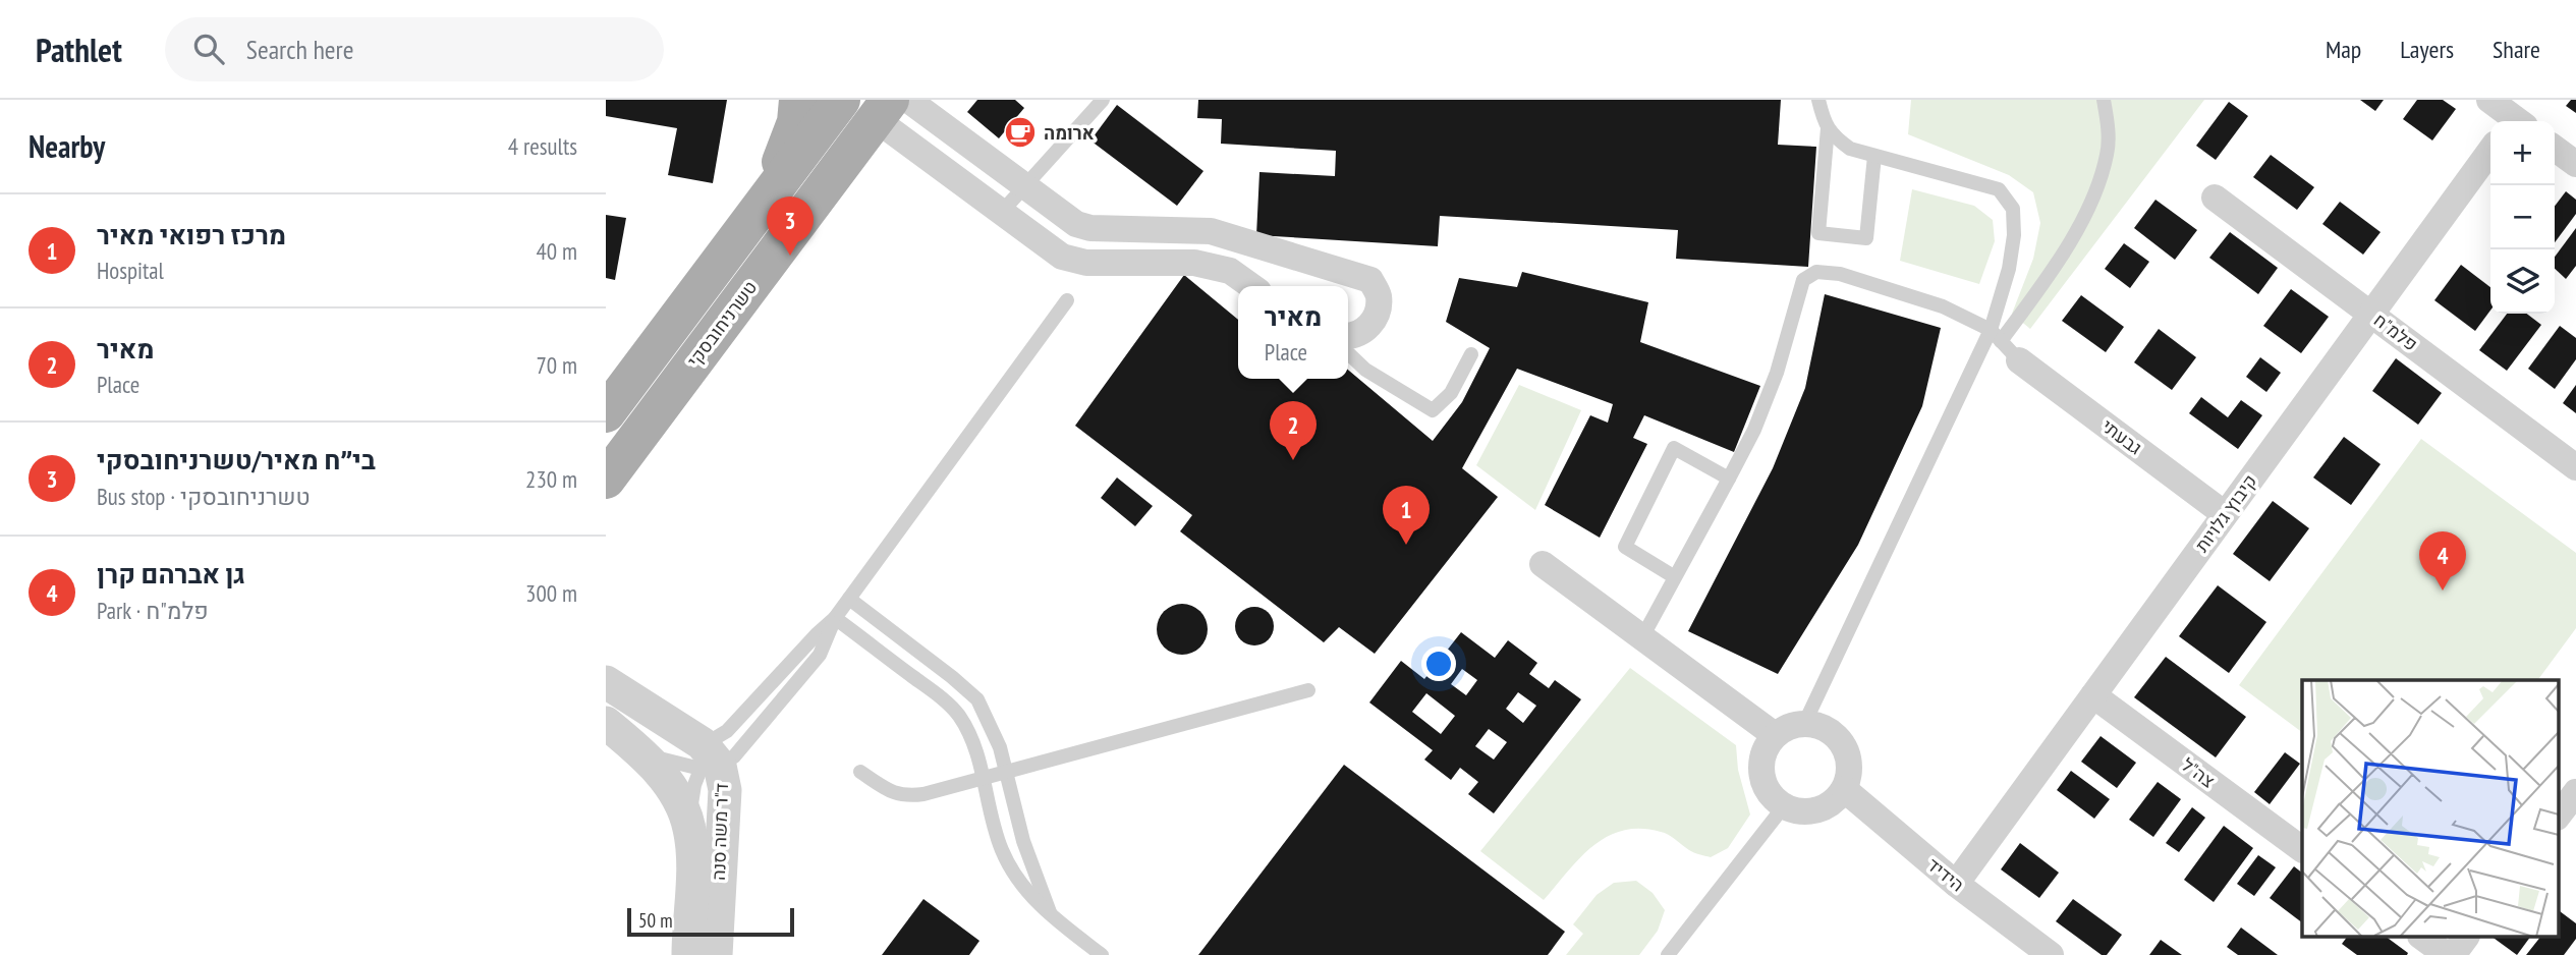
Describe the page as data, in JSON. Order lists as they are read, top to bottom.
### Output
{
  "streets": {
    "main road": ["טשרניחובסקי"],
    "street": [
      "פלמ\"ח",
      "גבעתי",
      "קיבוץ גלויות",
      "צה\"ל",
      "ד\"ר משה סנה",
      "הידיד"
    ]
  },
  "crossings": [
    ["פלמ\"ח", "קיבוץ גלויות"],
    ["גבעתי", "קיבוץ גלויות"],
    ["קיבוץ גלויות", "צה\"ל"],
    ["קיבוץ גלויות", "הידיד"]
  ],
  "places": {
    "cafe": ["ארומה"]
  },
  "scale_bar": "50 m",
  "page": {
    "header": "Pathlet",
    "search": "Search here",
    "nav": ["Map", "Layers", "Share"],
    "heading": ["Nearby", "4 results"],
    "map_buttons": ["+", "−"],
    "list": [
      {
        "mark": "1",
        "name": "מרכז רפואי מאיר",
        "note": "Hospital",
        "value": "40 m"
      },
      {
        "mark": "2",
        "name": "מאיר",
        "note": "Place",
        "value": "70 m"
      },
      {
        "mark": "3",
        "name": "בי״ח מאיר/טשרניחובסקי",
        "note": "Bus stop · טשרניחובסקי",
        "value": "230 m"
      },
      {
        "mark": "4",
        "name": "גן אברהם קרן",
        "note": "Park · פלמ\"ח",
        "value": "300 m"
      }
    ],
    "pins": [
      "3",
      "2",
      "1",
      "4"
    ],
    "popup": ["מאיר", "Place"],
    "scale": "50 m"
  }
}
